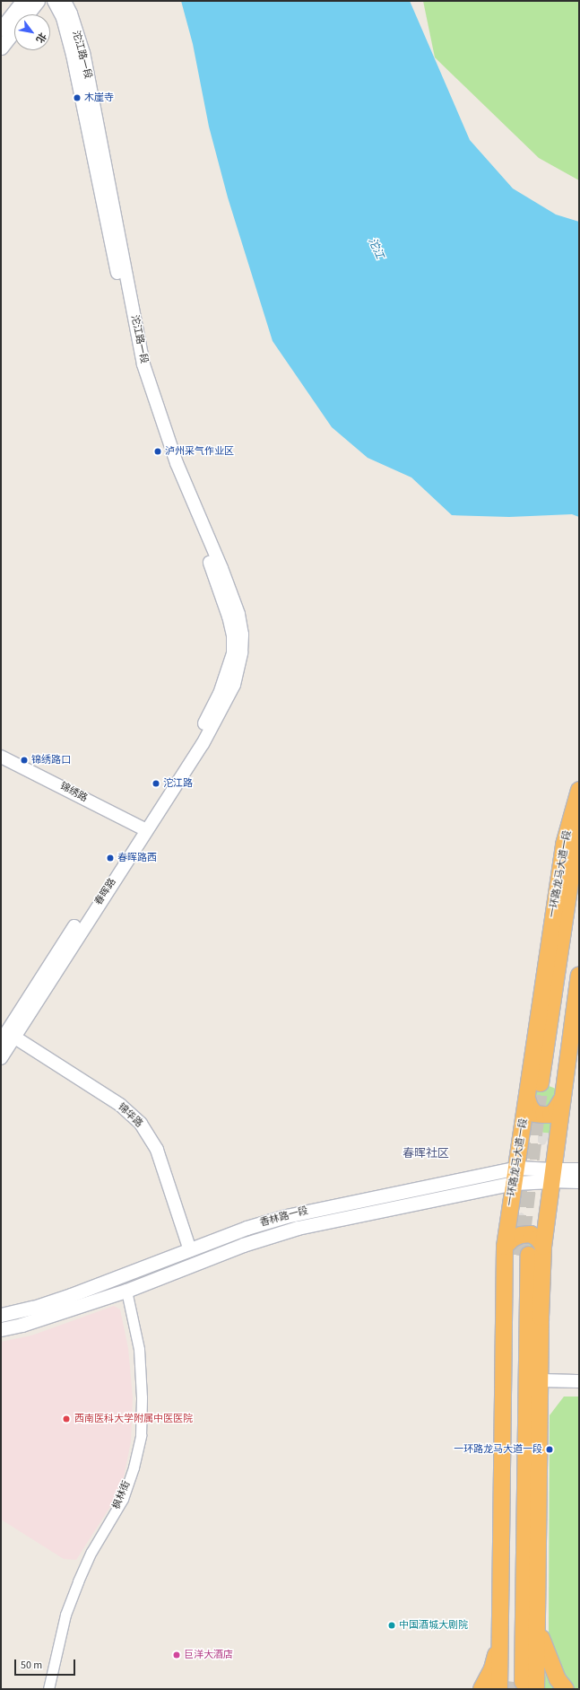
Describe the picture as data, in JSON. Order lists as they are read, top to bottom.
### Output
{
  "streets": {
    "highway": ["一环路龙马大道一段"],
    "main road": ["香林路一段"],
    "street": [
      "沱江路一段",
      "锦绣路",
      "春晖路",
      "锦华路",
      "枫林街"
    ]
  },
  "crossings": [
    ["沱江路一段", "春晖路"],
    ["锦绣路", "春晖路"],
    ["一环路龙马大道一段", "香林路一段"],
    ["春晖路", "锦华路"],
    ["锦华路", "香林路一段"],
    ["香林路一段", "枫林街"]
  ],
  "districts": ["春晖社区"],
  "water": ["沱江"],
  "places": [
    "木崖寺",
    "泸州采气作业区",
    "锦绣路口",
    "沱江路",
    "春晖路西",
    "西南医科大学附属中医医院",
    "一环路龙马大道一段",
    "中国酒城大剧院",
    "巨洋大酒店"
  ],
  "scale_bar": "50 m",
  "north": "bottom right"
}
